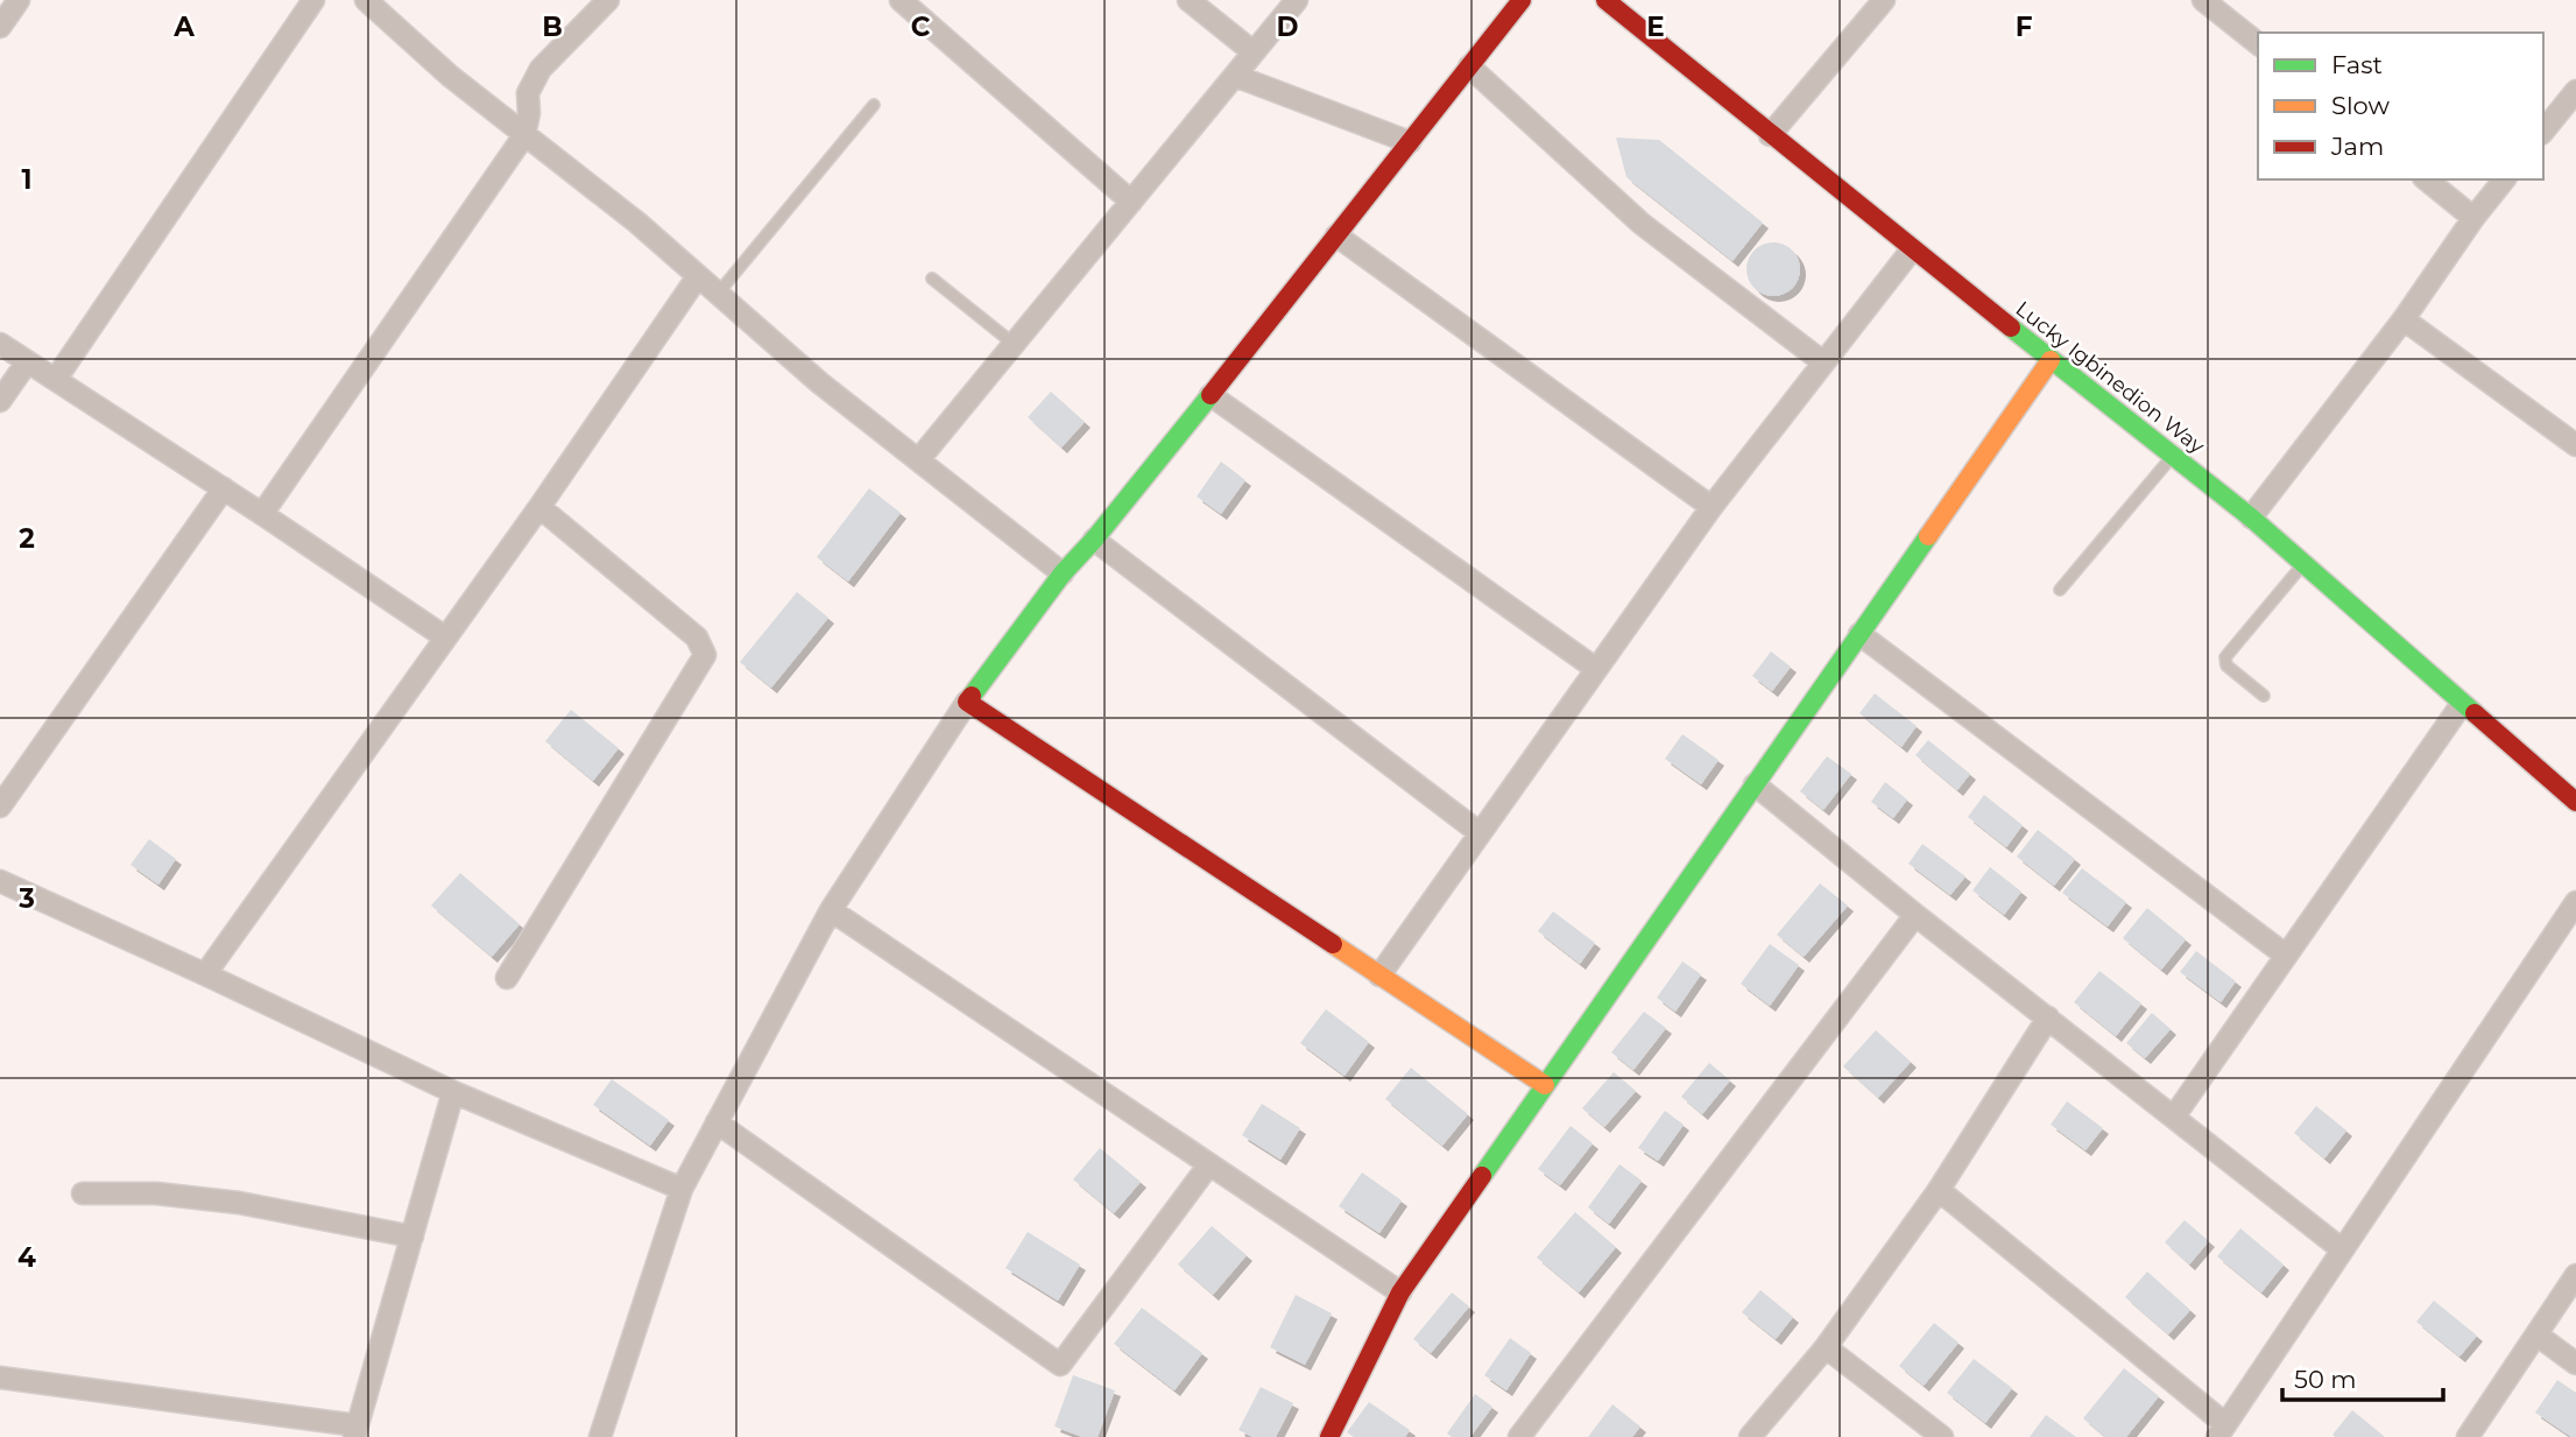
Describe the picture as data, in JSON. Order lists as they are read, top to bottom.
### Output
{
  "streets": {
    "street": ["Lucky Igbinedion Way"]
  },
  "legend": ["Fast", "Slow", "Jam"],
  "scale_bar": "50 m",
  "grid": {
    "columns": [
      "A",
      "B",
      "C",
      "D",
      "E",
      "F"
    ],
    "rows": [
      "1",
      "2",
      "3",
      "4"
    ]
  }
}
